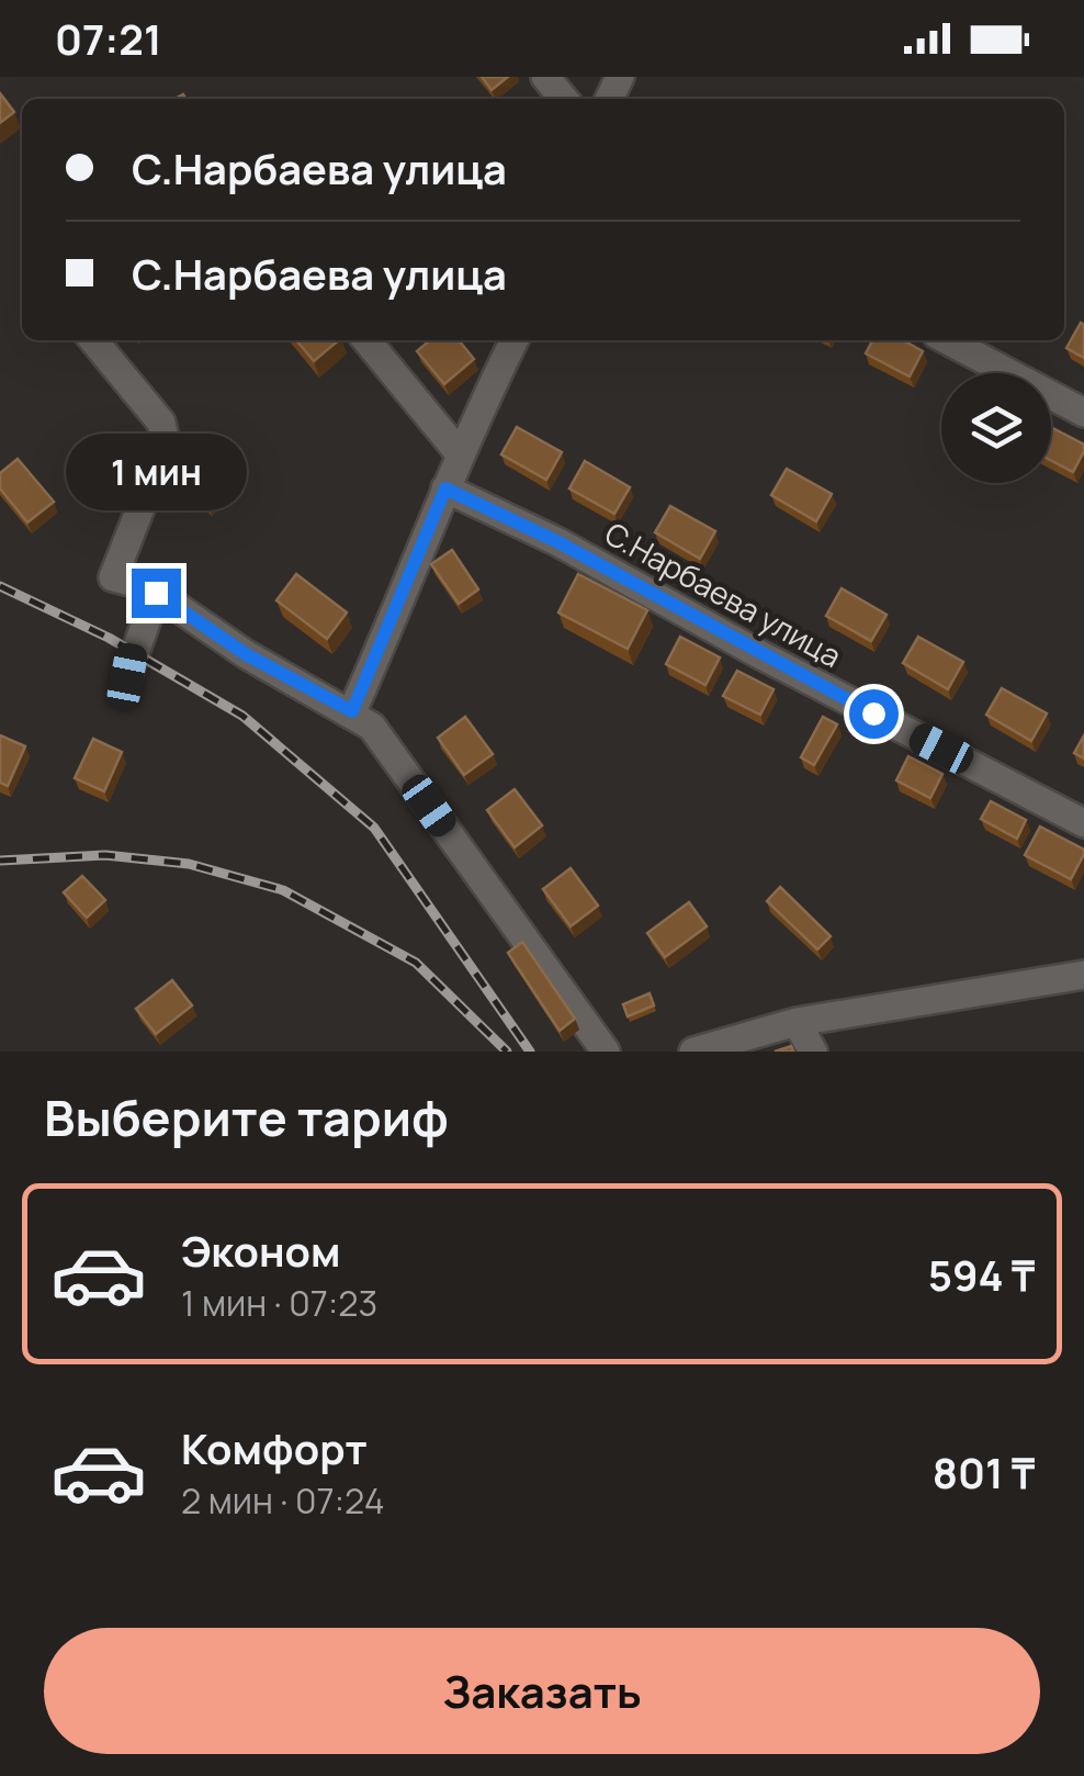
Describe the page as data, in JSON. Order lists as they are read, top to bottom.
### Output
{
  "streets": {
    "street": ["С.Нарбаева улица"]
  },
  "page": {
    "status": "07:21",
    "banner": ["С.Нарбаева улица", "С.Нарбаева улица"],
    "bubble": "1 мин",
    "heading": "Выберите тариф",
    "list": [
      {
        "name": "Эконом",
        "note": "1 мин · 07:23",
        "value": "594 ₸"
      },
      {
        "name": "Комфорт",
        "note": "2 мин · 07:24",
        "value": "801 ₸"
      }
    ],
    "buttons": "Заказать"
  }
}
